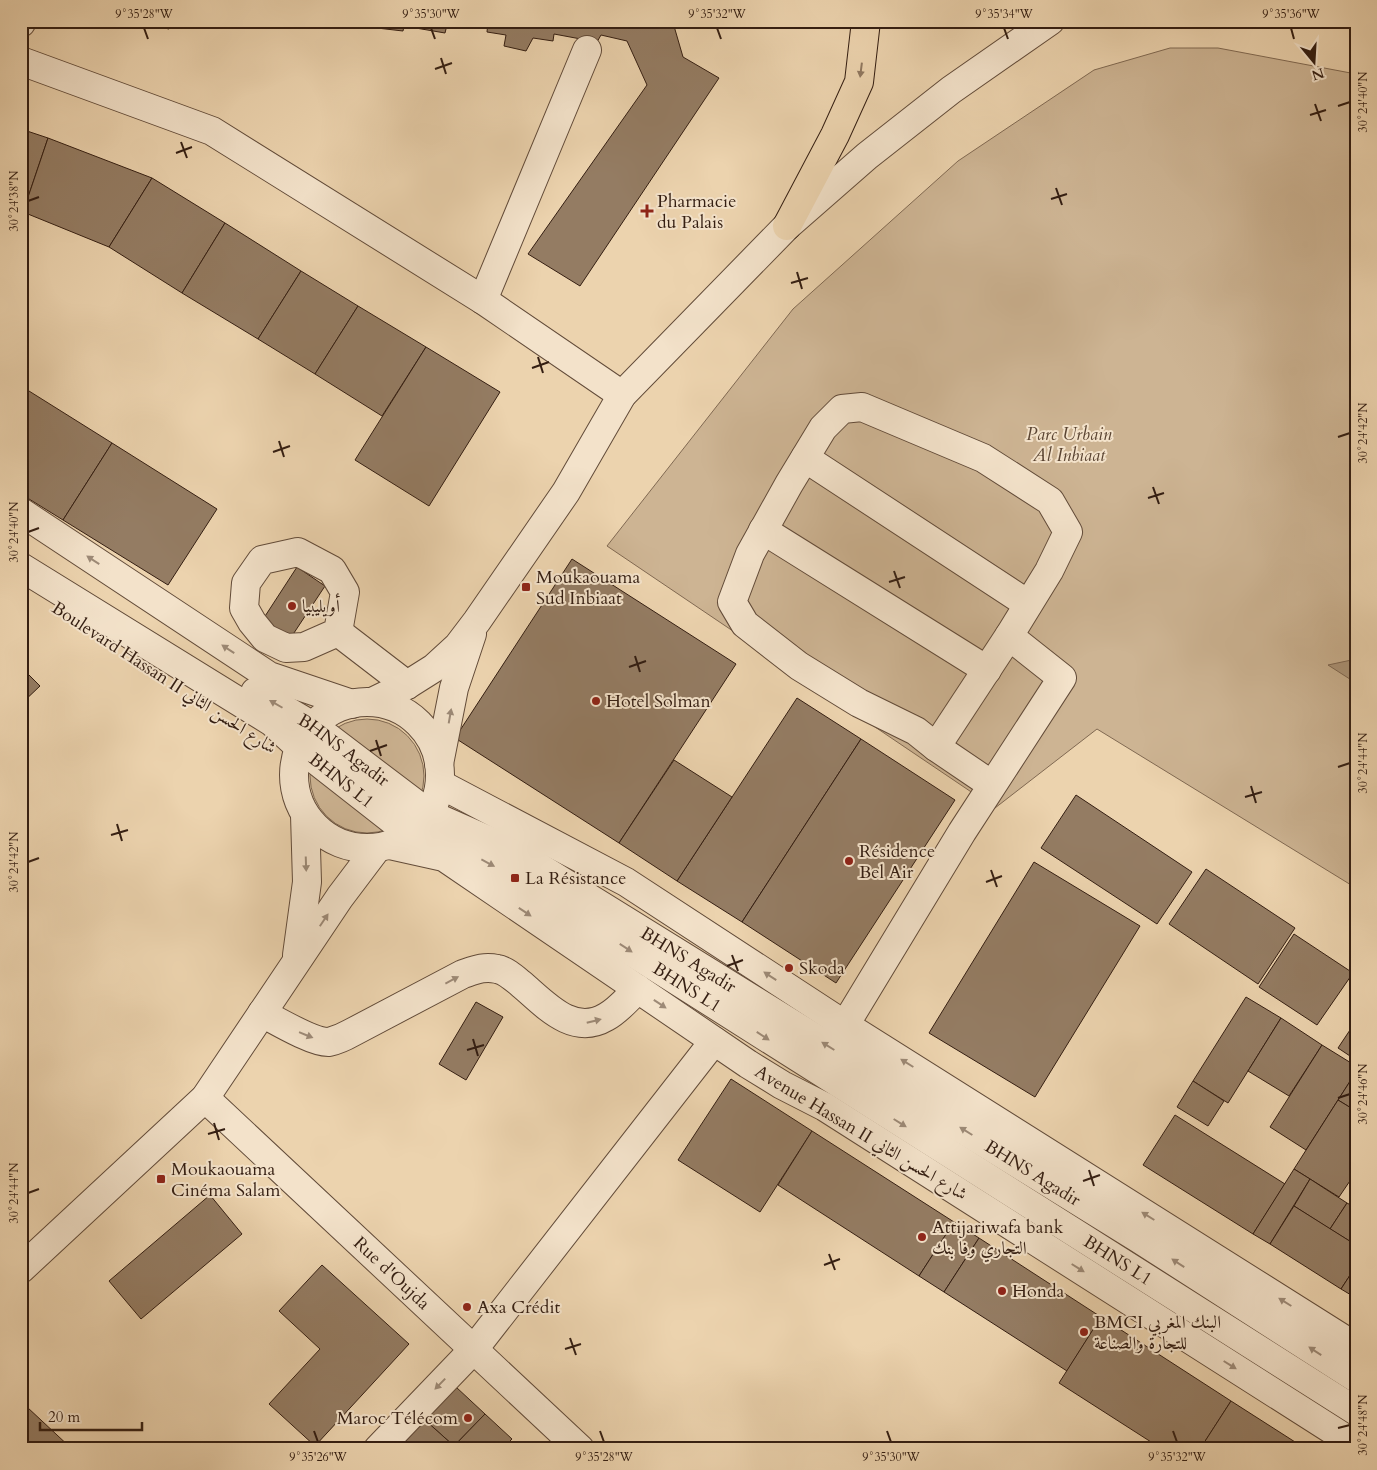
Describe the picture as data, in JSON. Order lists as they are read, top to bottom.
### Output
{
  "streets": {
    "street": [
      "Boulevard Hassan II شارع الحسن الثاني",
      "BHNS Agadir",
      "BHNS L1",
      "Avenue Hassan II شارع الحسن الثاني",
      "Rue d'Oujda"
    ]
  },
  "crossings": [
    ["BHNS Agadir", "BHNS L1"],
    ["BHNS L1", "Avenue Hassan II شارع الحسن الثاني"]
  ],
  "parks": ["Parc Urbain Al Inbiaat"],
  "places": {
    "health": ["Pharmacie du Palais"],
    "transit": ["Moukaouama Sud Inbiaat", "La Résistance", "Moukaouama Cinéma Salam"],
    "other": [
      "أويليبيا",
      "Hotel Solman",
      "Résidence Bel Air",
      "Skoda",
      "Attijariwafa bank التجاري وفا بنك",
      "Honda",
      "Axa Crédit",
      "BMCI البنك المغربي للتجارة والصناعة",
      "Maroc Télécom"
    ]
  },
  "scale_bar": "20 m",
  "north": "bottom",
  "coordinates": [
    "9°35'28\"W",
    "9°35'30\"W",
    "9°35'32\"W",
    "9°35'34\"W",
    "9°35'36\"W",
    "30°24'40\"N",
    "30°24'38\"N",
    "30°24'42\"N",
    "30°24'44\"N",
    "30°24'46\"N",
    "30°24'48\"N",
    "9°35'26\"W"
  ]
}
